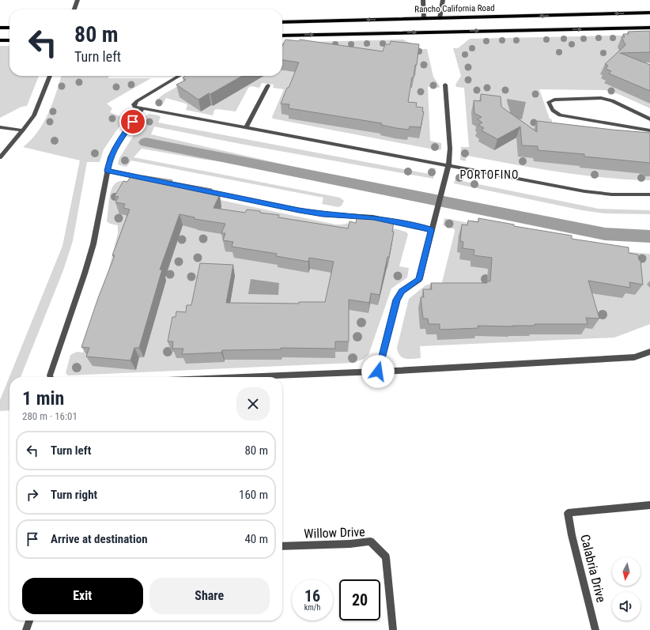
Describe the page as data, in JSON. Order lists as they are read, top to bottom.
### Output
{
  "streets": {
    "main road": ["Rancho California Road"],
    "street": ["Willow Drive", "Calabria Drive"]
  },
  "districts": ["PORTOFINO"],
  "north": "bottom",
  "page": {
    "turn": ["80 m", "Turn left"],
    "heading": ["1 min", "280 m · 16:01"],
    "list": [
      {
        "name": "Turn left",
        "value": "80 m"
      },
      {
        "name": "Turn right",
        "value": "160 m"
      },
      {
        "name": "Arrive at destination",
        "value": "40 m"
      }
    ],
    "buttons": ["Exit", "Share"],
    "speed": "16 km/h",
    "limit": "20"
  }
}
